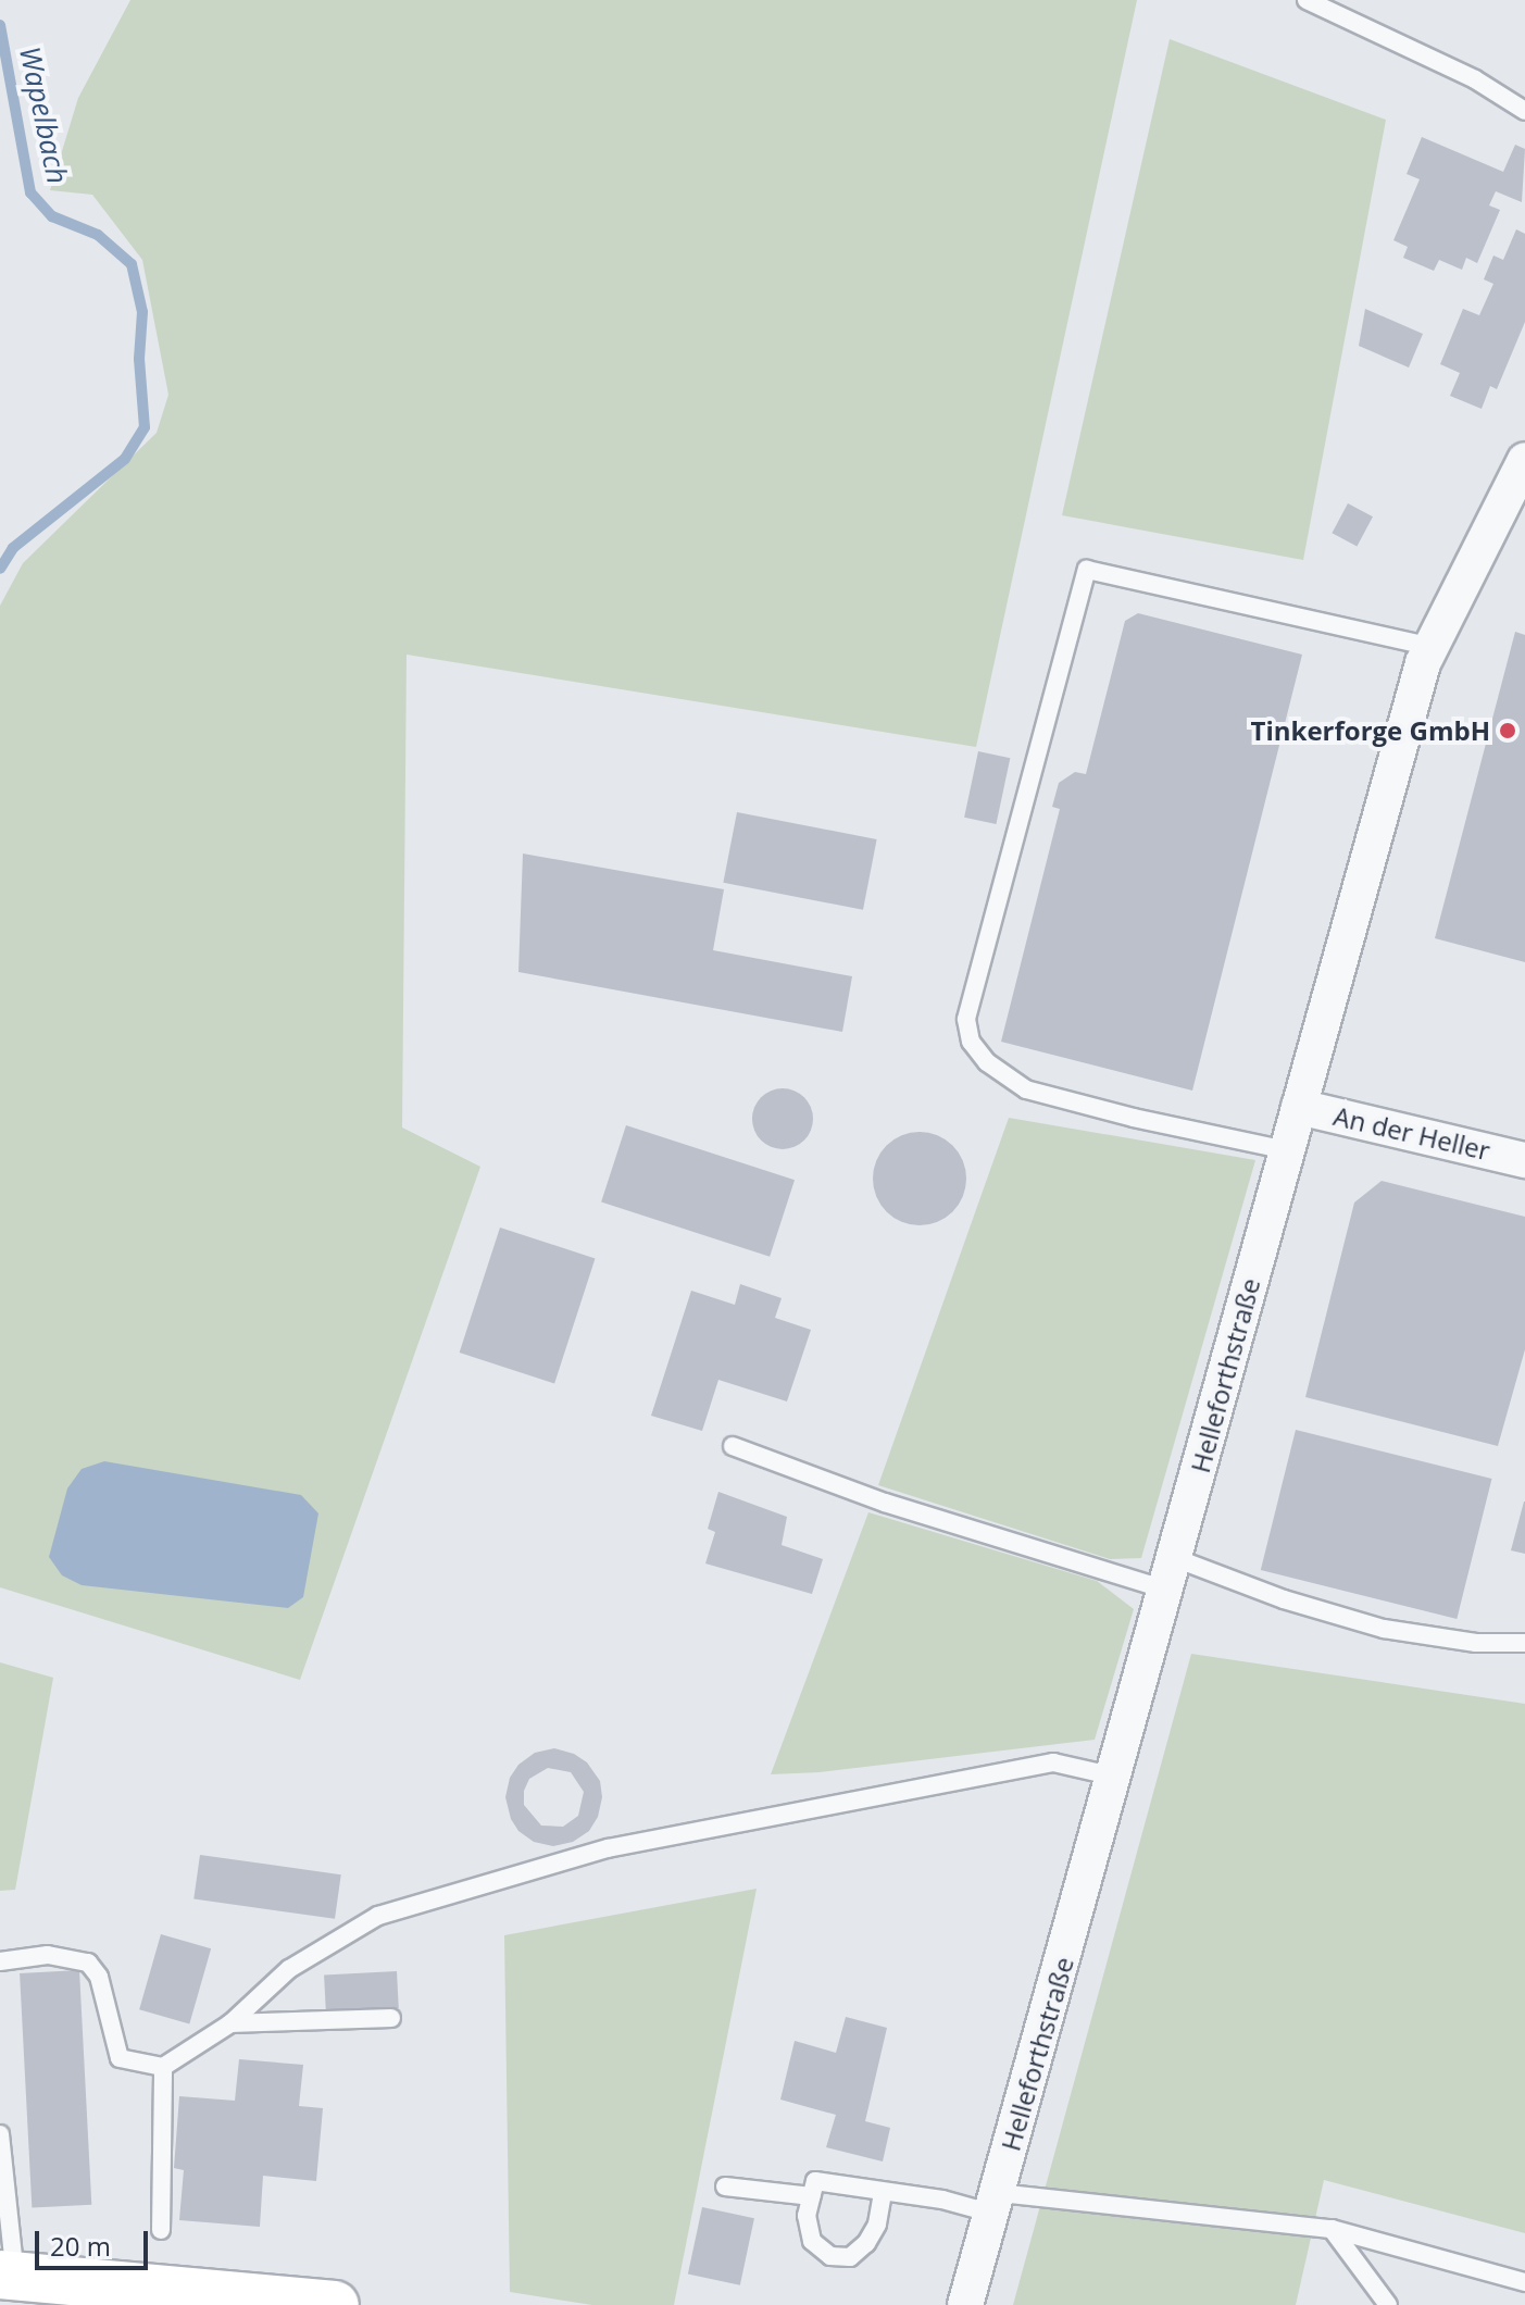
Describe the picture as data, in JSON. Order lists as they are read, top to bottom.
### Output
{
  "streets": {
    "street": ["An der Heller", "Helleforthstraße"]
  },
  "crossings": [
    ["An der Heller", "Helleforthstraße"]
  ],
  "water": ["Wapelbach"],
  "places": ["Tinkerforge GmbH"],
  "scale_bar": "20 m"
}
